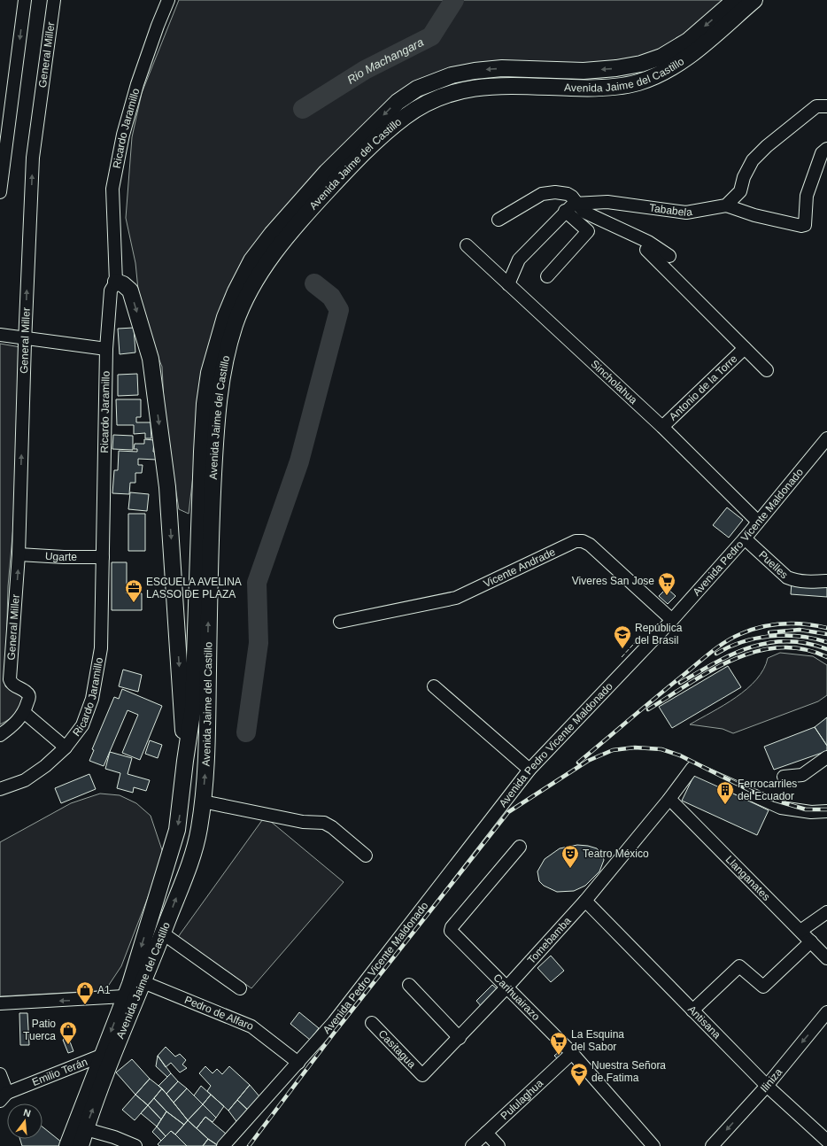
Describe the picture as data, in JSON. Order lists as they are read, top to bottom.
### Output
{
  "streets": {
    "main road": ["Avenida Jaime del Castillo"],
    "street": [
      "General Miller",
      "Ricardo Jaramillo",
      "Tababela",
      "Sincholahua",
      "Antonio de la Torre",
      "Avenida Pedro Vicente Maldonado",
      "Ugarte",
      "Puelles",
      "Vicente Andrade",
      "Llanganates",
      "Tomebamba",
      "Carihuairazo",
      "Pedro de Alfaro",
      "Antisana",
      "Casitagua",
      "Emilio Terán",
      "Iliniza",
      "Pululaghua"
    ]
  },
  "crossings": [
    ["General Miller", "Ugarte"],
    ["Avenida Jaime del Castillo", "Pedro de Alfaro"],
    ["Avenida Jaime del Castillo", "Emilio Terán"],
    ["Ricardo Jaramillo", "Ugarte"],
    ["Sincholahua", "Antonio de la Torre"],
    ["Sincholahua", "Avenida Pedro Vicente Maldonado"],
    ["Avenida Pedro Vicente Maldonado", "Puelles"],
    ["Avenida Pedro Vicente Maldonado", "Vicente Andrade"],
    ["Avenida Pedro Vicente Maldonado", "Pedro de Alfaro"],
    ["Llanganates", "Tomebamba"],
    ["Tomebamba", "Carihuairazo"],
    ["Tomebamba", "Antisana"],
    ["Tomebamba", "Casitagua"],
    ["Carihuairazo", "Pululaghua"],
    ["Antisana", "Iliniza"]
  ],
  "one_way": ["General Miller", "Iliniza"],
  "water": ["Rio Machangara"],
  "places": {
    "supermarket": ["Viveres San Jose", "La Esquina del Sabor"],
    "office": ["ESCUELA AVELINA LASSO DE PLAZA"],
    "school or university": ["República del Brasil", "Nuestra Señora de Fatima"],
    "building": ["Ferrocarriles del Ecuador"],
    "theatre": ["Teatro México"],
    "shop": ["A1", "Patio Tuerca"]
  },
  "north": "top"
}
